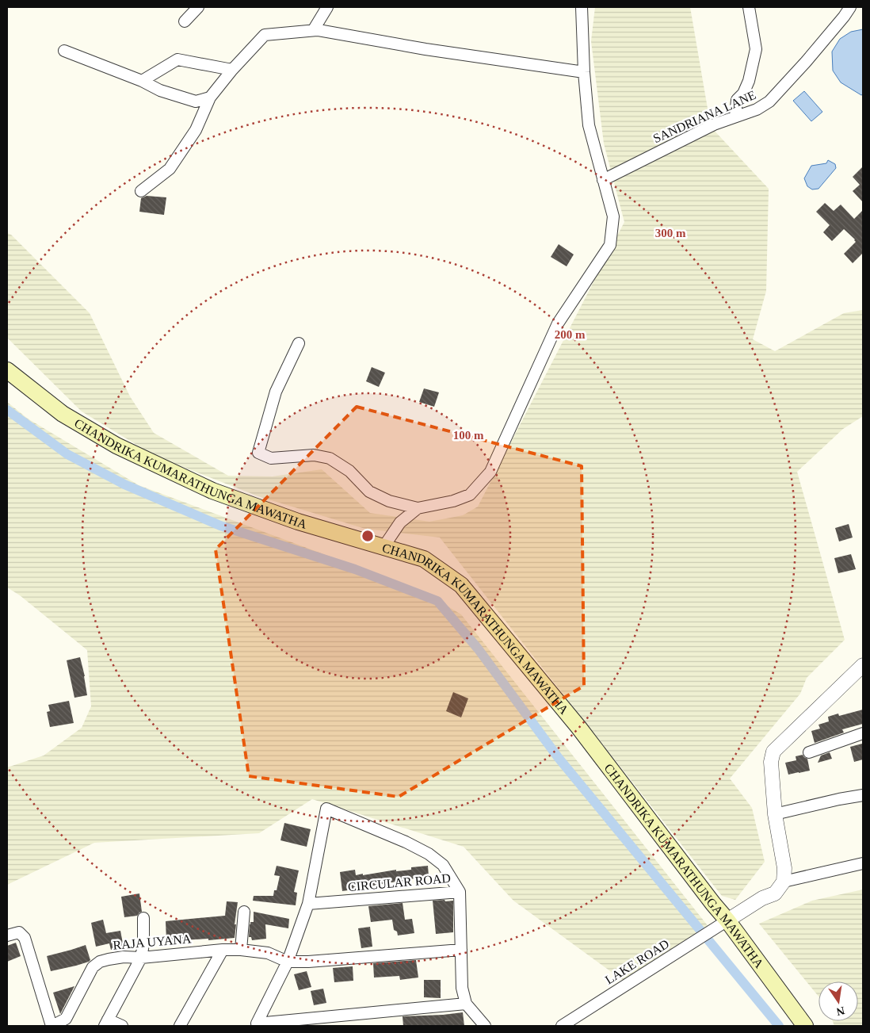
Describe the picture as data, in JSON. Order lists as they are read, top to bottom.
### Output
{
  "streets": {
    "main road": ["CHANDRIKA KUMARATHUNGA MAWATHA"],
    "street": [
      "SANDRIANA LANE",
      "CIRCULAR ROAD",
      "RAJA UYANA",
      "LAKE ROAD"
    ]
  },
  "crossings": [
    ["CHANDRIKA KUMARATHUNGA MAWATHA", "LAKE ROAD"]
  ],
  "north": "bottom",
  "rings": ["300 m", "200 m", "100 m"]
}
